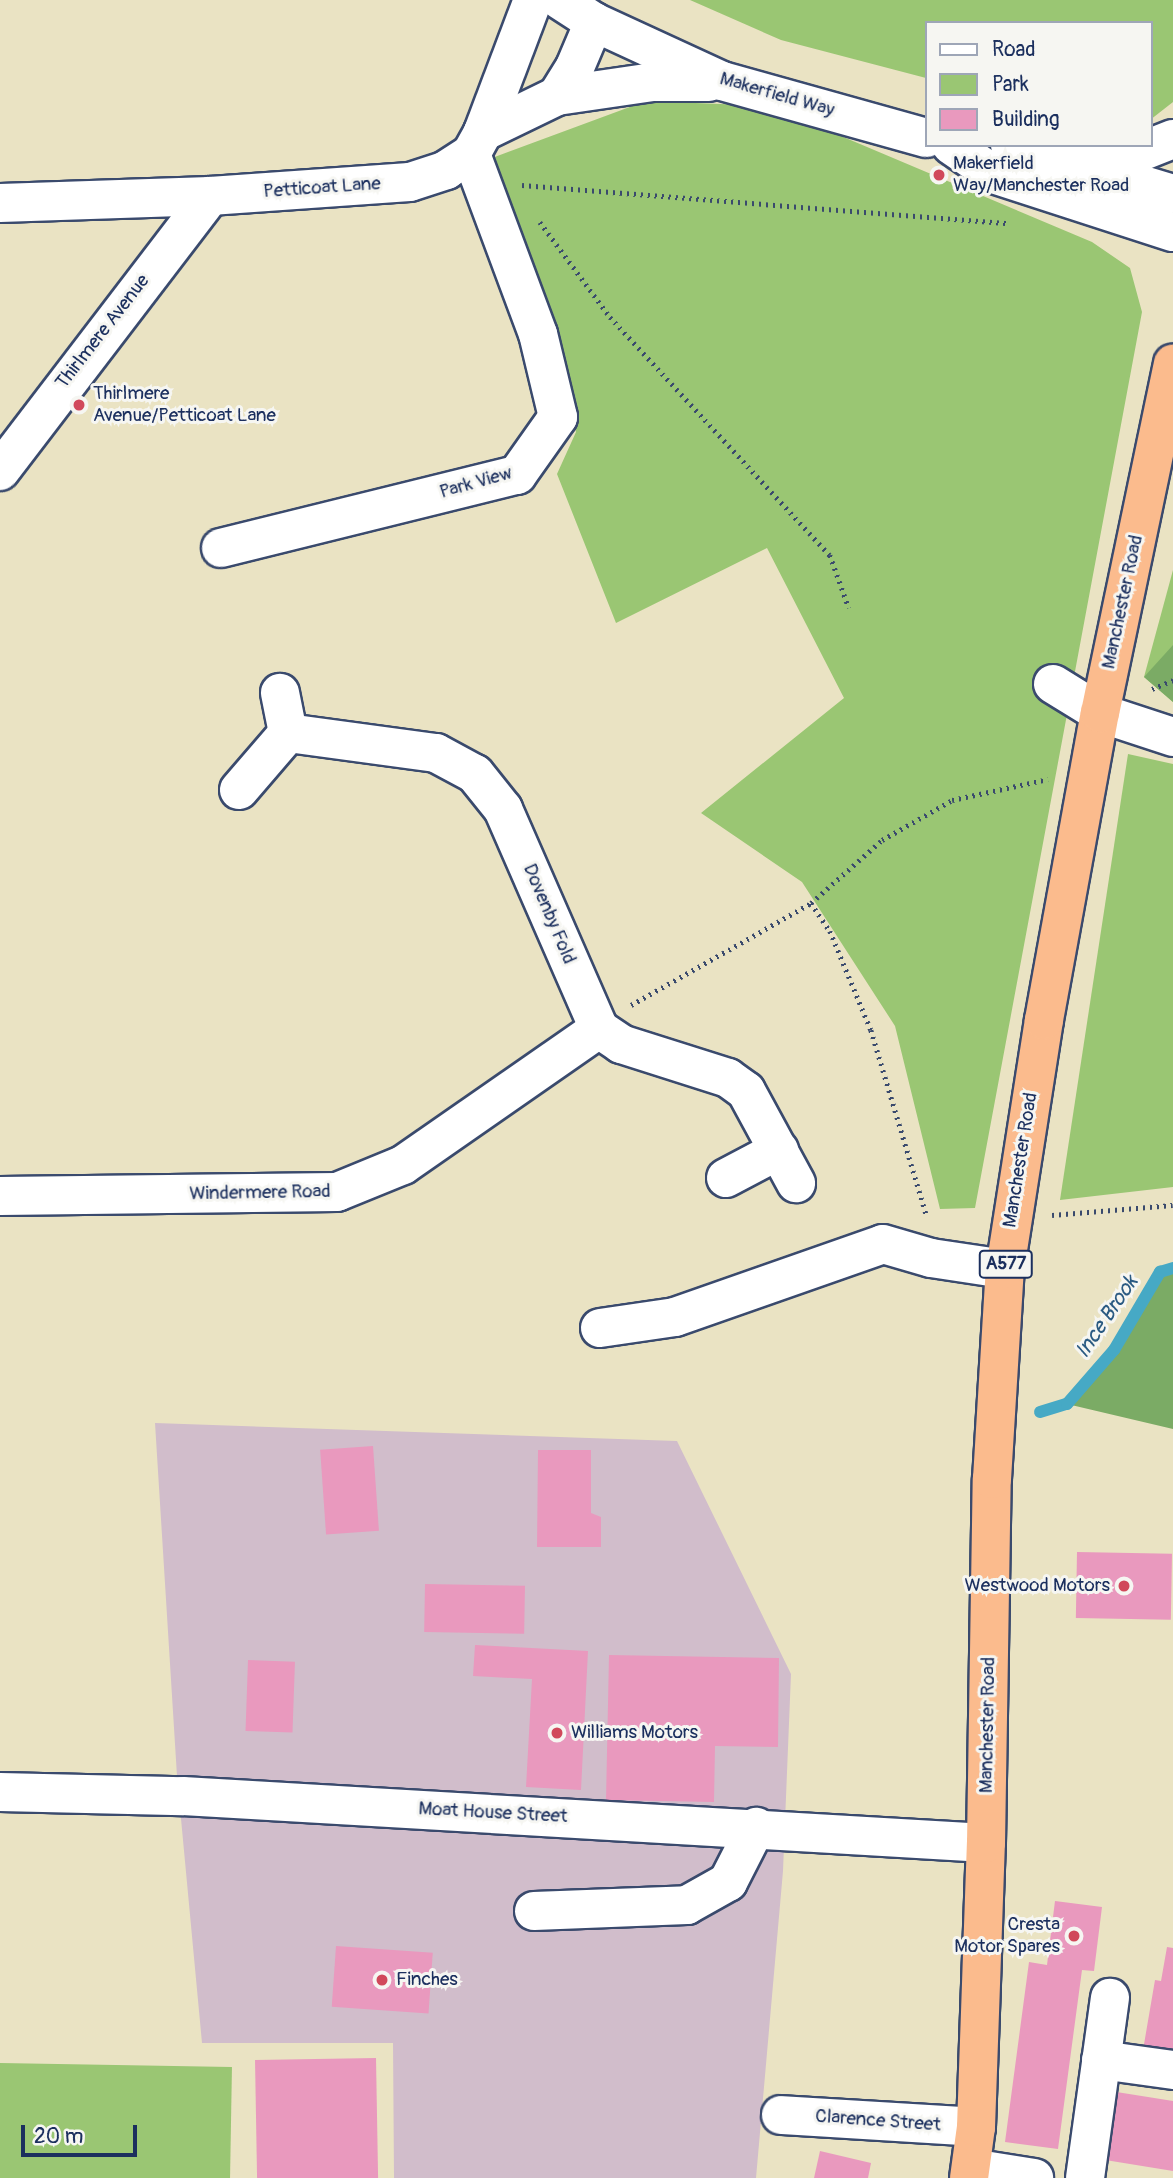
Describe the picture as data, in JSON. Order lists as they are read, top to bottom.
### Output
{
  "streets": {
    "highway": ["Manchester Road", "A577"],
    "street": [
      "Makerfield Way",
      "Petticoat Lane",
      "Thirlmere Avenue",
      "Park View",
      "Dovenby Fold",
      "Windermere Road",
      "Moat House Street",
      "Clarence Street"
    ]
  },
  "crossings": [
    ["Makerfield Way", "Petticoat Lane"],
    ["Petticoat Lane", "Thirlmere Avenue"],
    ["Petticoat Lane", "Park View"],
    ["Manchester Road", "Moat House Street"],
    ["Manchester Road", "Clarence Street"],
    ["Dovenby Fold", "Windermere Road"]
  ],
  "water": ["Ince Brook"],
  "places": [
    "Makerfield Way/Manchester Road",
    "Thirlmere Avenue/Petticoat Lane",
    "Westwood Motors",
    "Williams Motors",
    "Cresta Motor Spares",
    "Finches"
  ],
  "legend": ["Road", "Park", "Building"],
  "scale_bar": "20 m"
}
